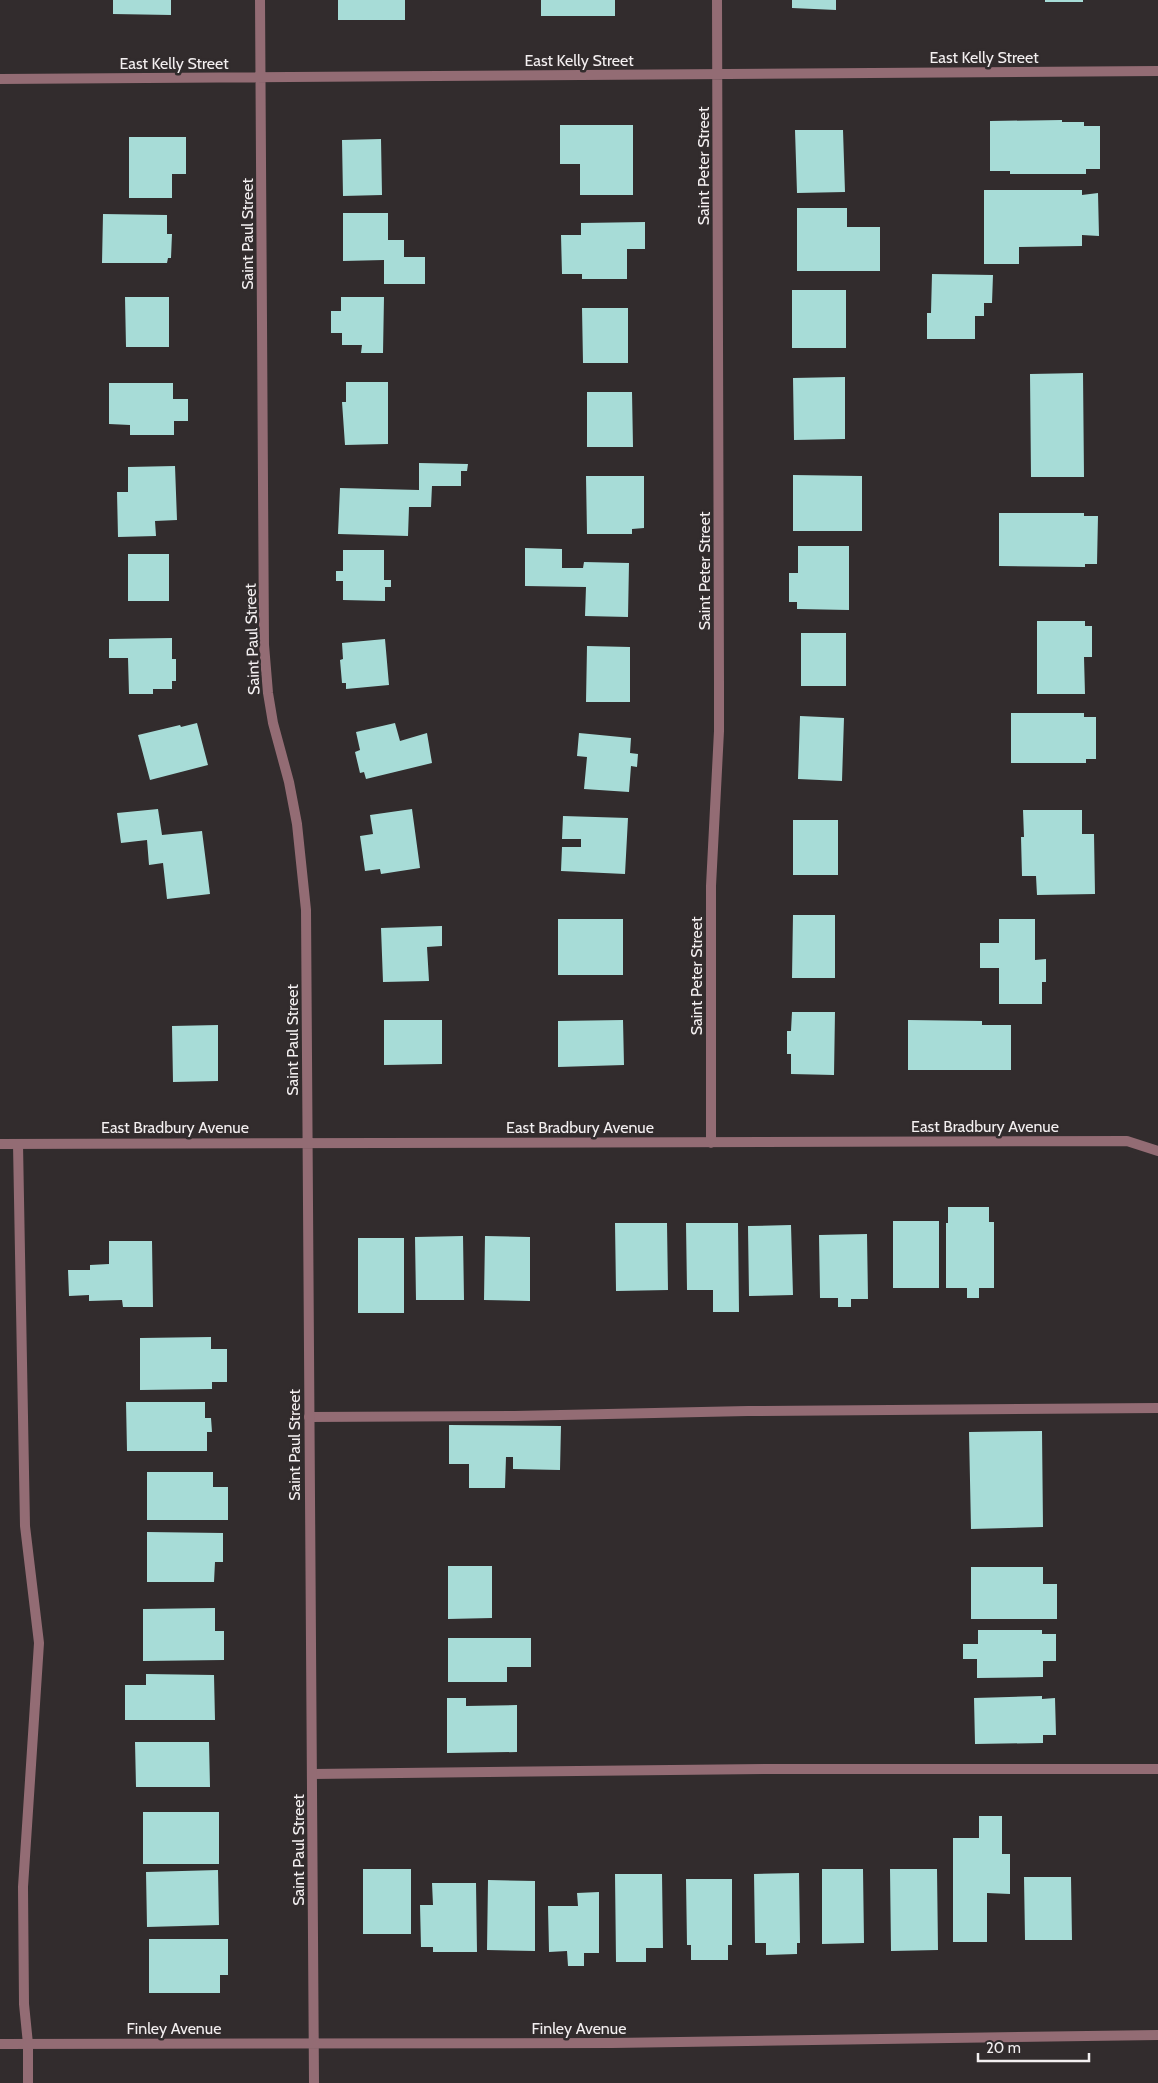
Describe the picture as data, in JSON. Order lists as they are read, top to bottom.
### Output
{
  "streets": {
    "street": [
      "East Kelly Street",
      "Saint Peter Street",
      "Saint Paul Street",
      "East Bradbury Avenue",
      "Finley Avenue"
    ]
  },
  "crossings": [
    ["East Kelly Street", "Saint Peter Street"],
    ["East Kelly Street", "Saint Paul Street"],
    ["Saint Peter Street", "East Bradbury Avenue"],
    ["Saint Paul Street", "East Bradbury Avenue"],
    ["Saint Paul Street", "Finley Avenue"]
  ],
  "scale_bar": "20 m"
}
